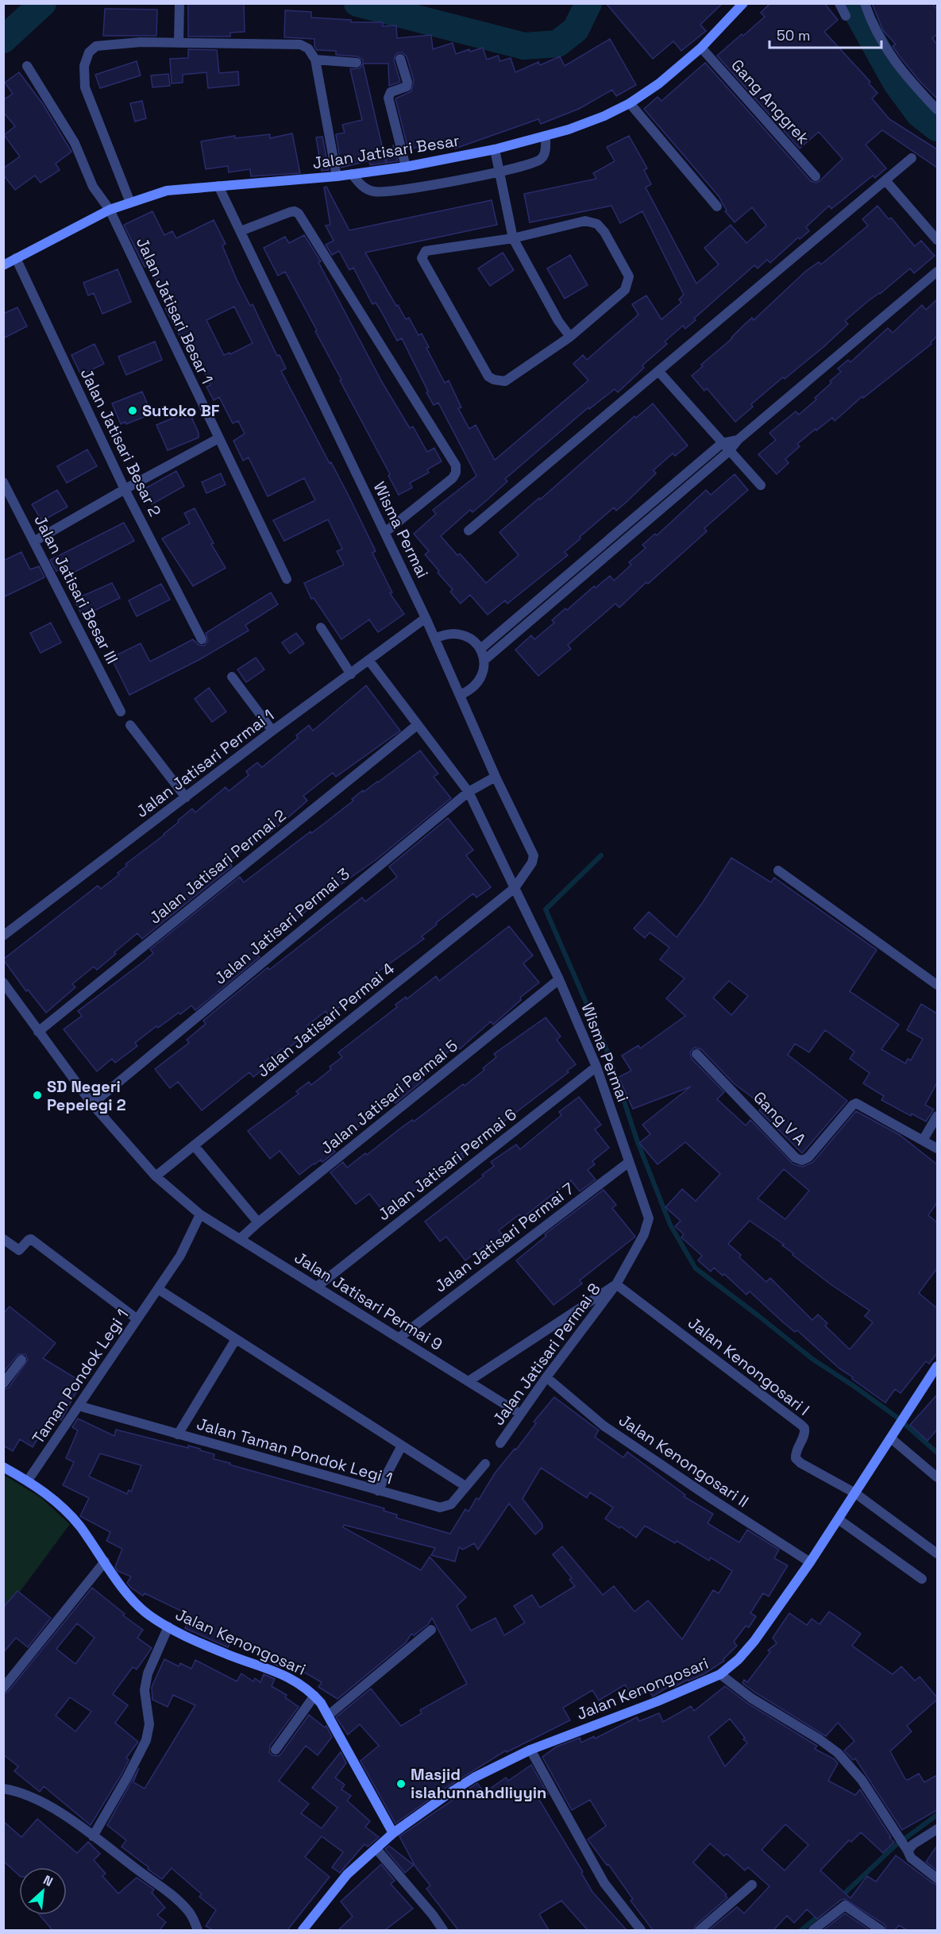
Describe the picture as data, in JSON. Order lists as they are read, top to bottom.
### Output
{
  "streets": {
    "street": [
      "Gang Anggrek",
      "Jalan Jatisari Besar",
      "Jalan Jatisari Besar 1",
      "Jalan Jatisari Besar 2",
      "Wisma Permai",
      "Jalan Jatisari Besar III",
      "Jalan Jatisari Permai 1",
      "Jalan Jatisari Permai 2",
      "Jalan Jatisari Permai 3",
      "Jalan Jatisari Permai 4",
      "Jalan Jatisari Permai 5",
      "Gang V A",
      "Jalan Jatisari Permai 6",
      "Jalan Jatisari Permai 7",
      "Jalan Jatisari Permai 9",
      "Jalan Jatisari Permai 8",
      "Jalan Kenongosari I",
      "Taman Pondok Legi 1",
      "Jalan Taman Pondok Legi 1",
      "Jalan Kenongosari II",
      "Jalan Kenongosari"
    ]
  },
  "crossings": [
    ["Gang Anggrek", "Jalan Jatisari Besar"],
    ["Jalan Jatisari Besar", "Jalan Jatisari Besar 1"],
    ["Jalan Jatisari Besar", "Jalan Jatisari Besar 2"],
    ["Jalan Jatisari Besar", "Wisma Permai"],
    ["Wisma Permai", "Jalan Jatisari Permai 1"],
    ["Wisma Permai", "Jalan Jatisari Permai 2"],
    ["Wisma Permai", "Jalan Jatisari Permai 3"],
    ["Wisma Permai", "Jalan Jatisari Permai 4"],
    ["Wisma Permai", "Jalan Jatisari Permai 5"],
    ["Wisma Permai", "Jalan Jatisari Permai 6"],
    ["Wisma Permai", "Jalan Jatisari Permai 7"],
    ["Wisma Permai", "Jalan Jatisari Permai 8"],
    ["Jalan Jatisari Permai 2", "Jalan Jatisari Permai 9"],
    ["Jalan Jatisari Permai 3", "Jalan Jatisari Permai 9"],
    ["Jalan Jatisari Permai 4", "Jalan Jatisari Permai 9"],
    ["Jalan Jatisari Permai 5", "Jalan Jatisari Permai 9"],
    ["Jalan Jatisari Permai 6", "Jalan Jatisari Permai 9"],
    ["Jalan Jatisari Permai 7", "Jalan Jatisari Permai 9"],
    ["Jalan Jatisari Permai 9", "Jalan Jatisari Permai 8"],
    ["Jalan Jatisari Permai 9", "Taman Pondok Legi 1"],
    ["Jalan Jatisari Permai 8", "Jalan Kenongosari I"],
    ["Jalan Jatisari Permai 8", "Jalan Kenongosari II"],
    ["Jalan Kenongosari I", "Jalan Kenongosari"],
    ["Taman Pondok Legi 1", "Jalan Taman Pondok Legi 1"],
    ["Taman Pondok Legi 1", "Jalan Kenongosari"],
    ["Jalan Kenongosari II", "Jalan Kenongosari"]
  ],
  "places": ["Sutoko BF", "SD Negeri Pepelegi 2", "Masjid islahunnahdliyyin"],
  "scale_bar": "50 m",
  "north": "top right"
}
